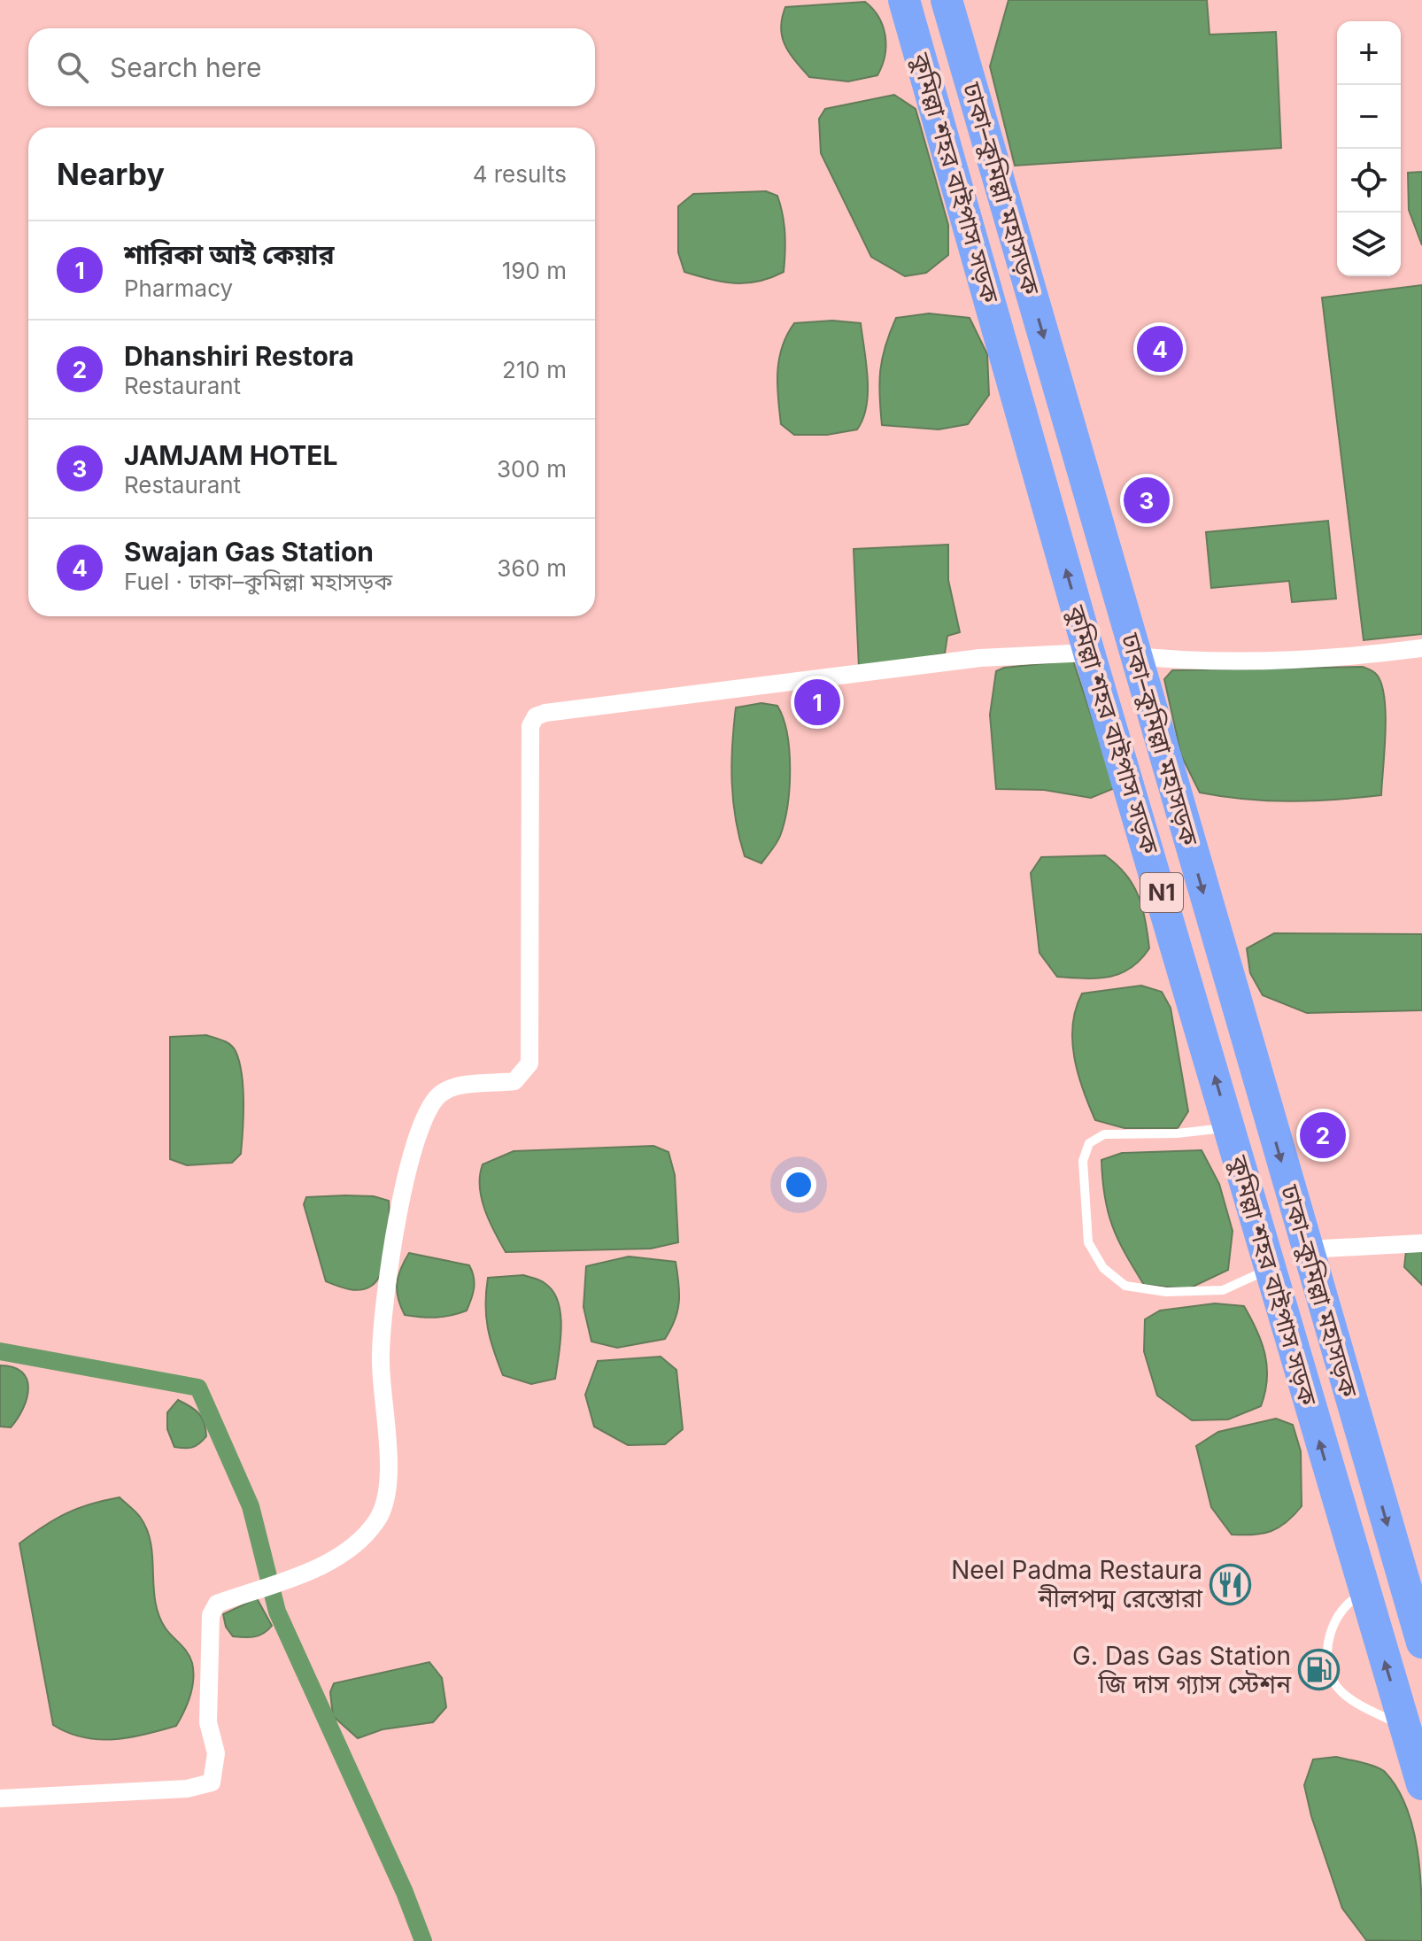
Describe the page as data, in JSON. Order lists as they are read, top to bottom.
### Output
{
  "streets": {
    "highway": ["কুমিল্লা শহর বাইপাস সড়ক", "ঢাকা–কুমিল্লা মহাসড়ক", "N1"]
  },
  "one_way": ["কুমিল্লা শহর বাইপাস সড়ক", "ঢাকা–কুমিল্লা মহাসড়ক"],
  "places": {
    "restaurant": ["Neel Padma Restaura নীলপদ্ম রেস্তোরা"],
    "fuel station": ["G. Das Gas Station জি দাস গ্যাস স্টেশন"]
  },
  "page": {
    "map_buttons": ["+", "−"],
    "search": "Search here",
    "heading": ["Nearby", "4 results"],
    "list": [
      {
        "mark": "1",
        "name": "শারিকা আই কেয়ার",
        "note": "Pharmacy",
        "value": "190 m"
      },
      {
        "mark": "2",
        "name": "Dhanshiri Restora",
        "note": "Restaurant",
        "value": "210 m"
      },
      {
        "mark": "3",
        "name": "JAMJAM HOTEL",
        "note": "Restaurant",
        "value": "300 m"
      },
      {
        "mark": "4",
        "name": "Swajan Gas Station",
        "note": "Fuel · ঢাকা–কুমিল্লা মহাসড়ক",
        "value": "360 m"
      }
    ],
    "pins": [
      "4",
      "3",
      "1",
      "2"
    ]
  }
}
